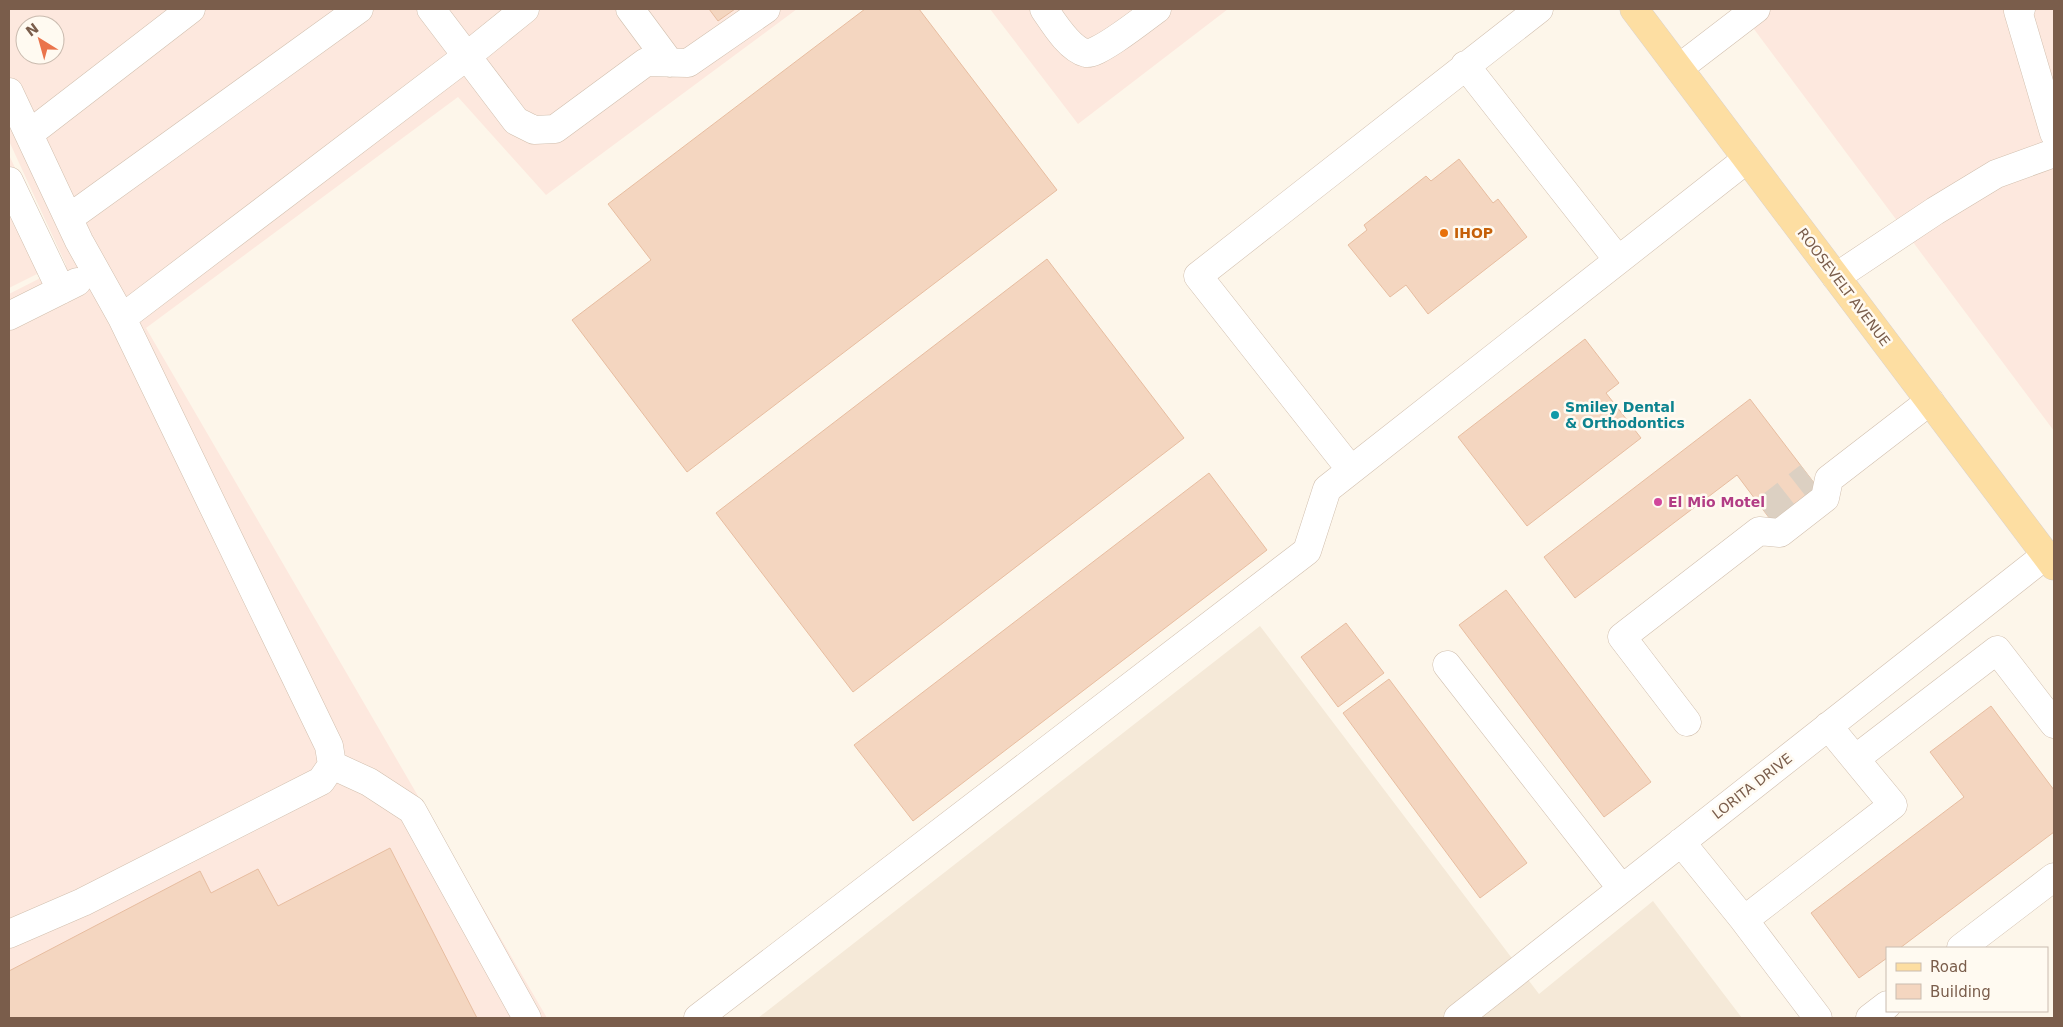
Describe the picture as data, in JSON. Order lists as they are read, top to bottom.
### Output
{
  "streets": {
    "main road": ["ROOSEVELT AVENUE"],
    "street": ["LORITA DRIVE"]
  },
  "crossings": [
    ["ROOSEVELT AVENUE", "LORITA DRIVE"]
  ],
  "places": ["IHOP", "Smiley Dental & Orthodontics", "El Mio Motel"],
  "legend": ["Road", "Building"],
  "north": "top left"
}
